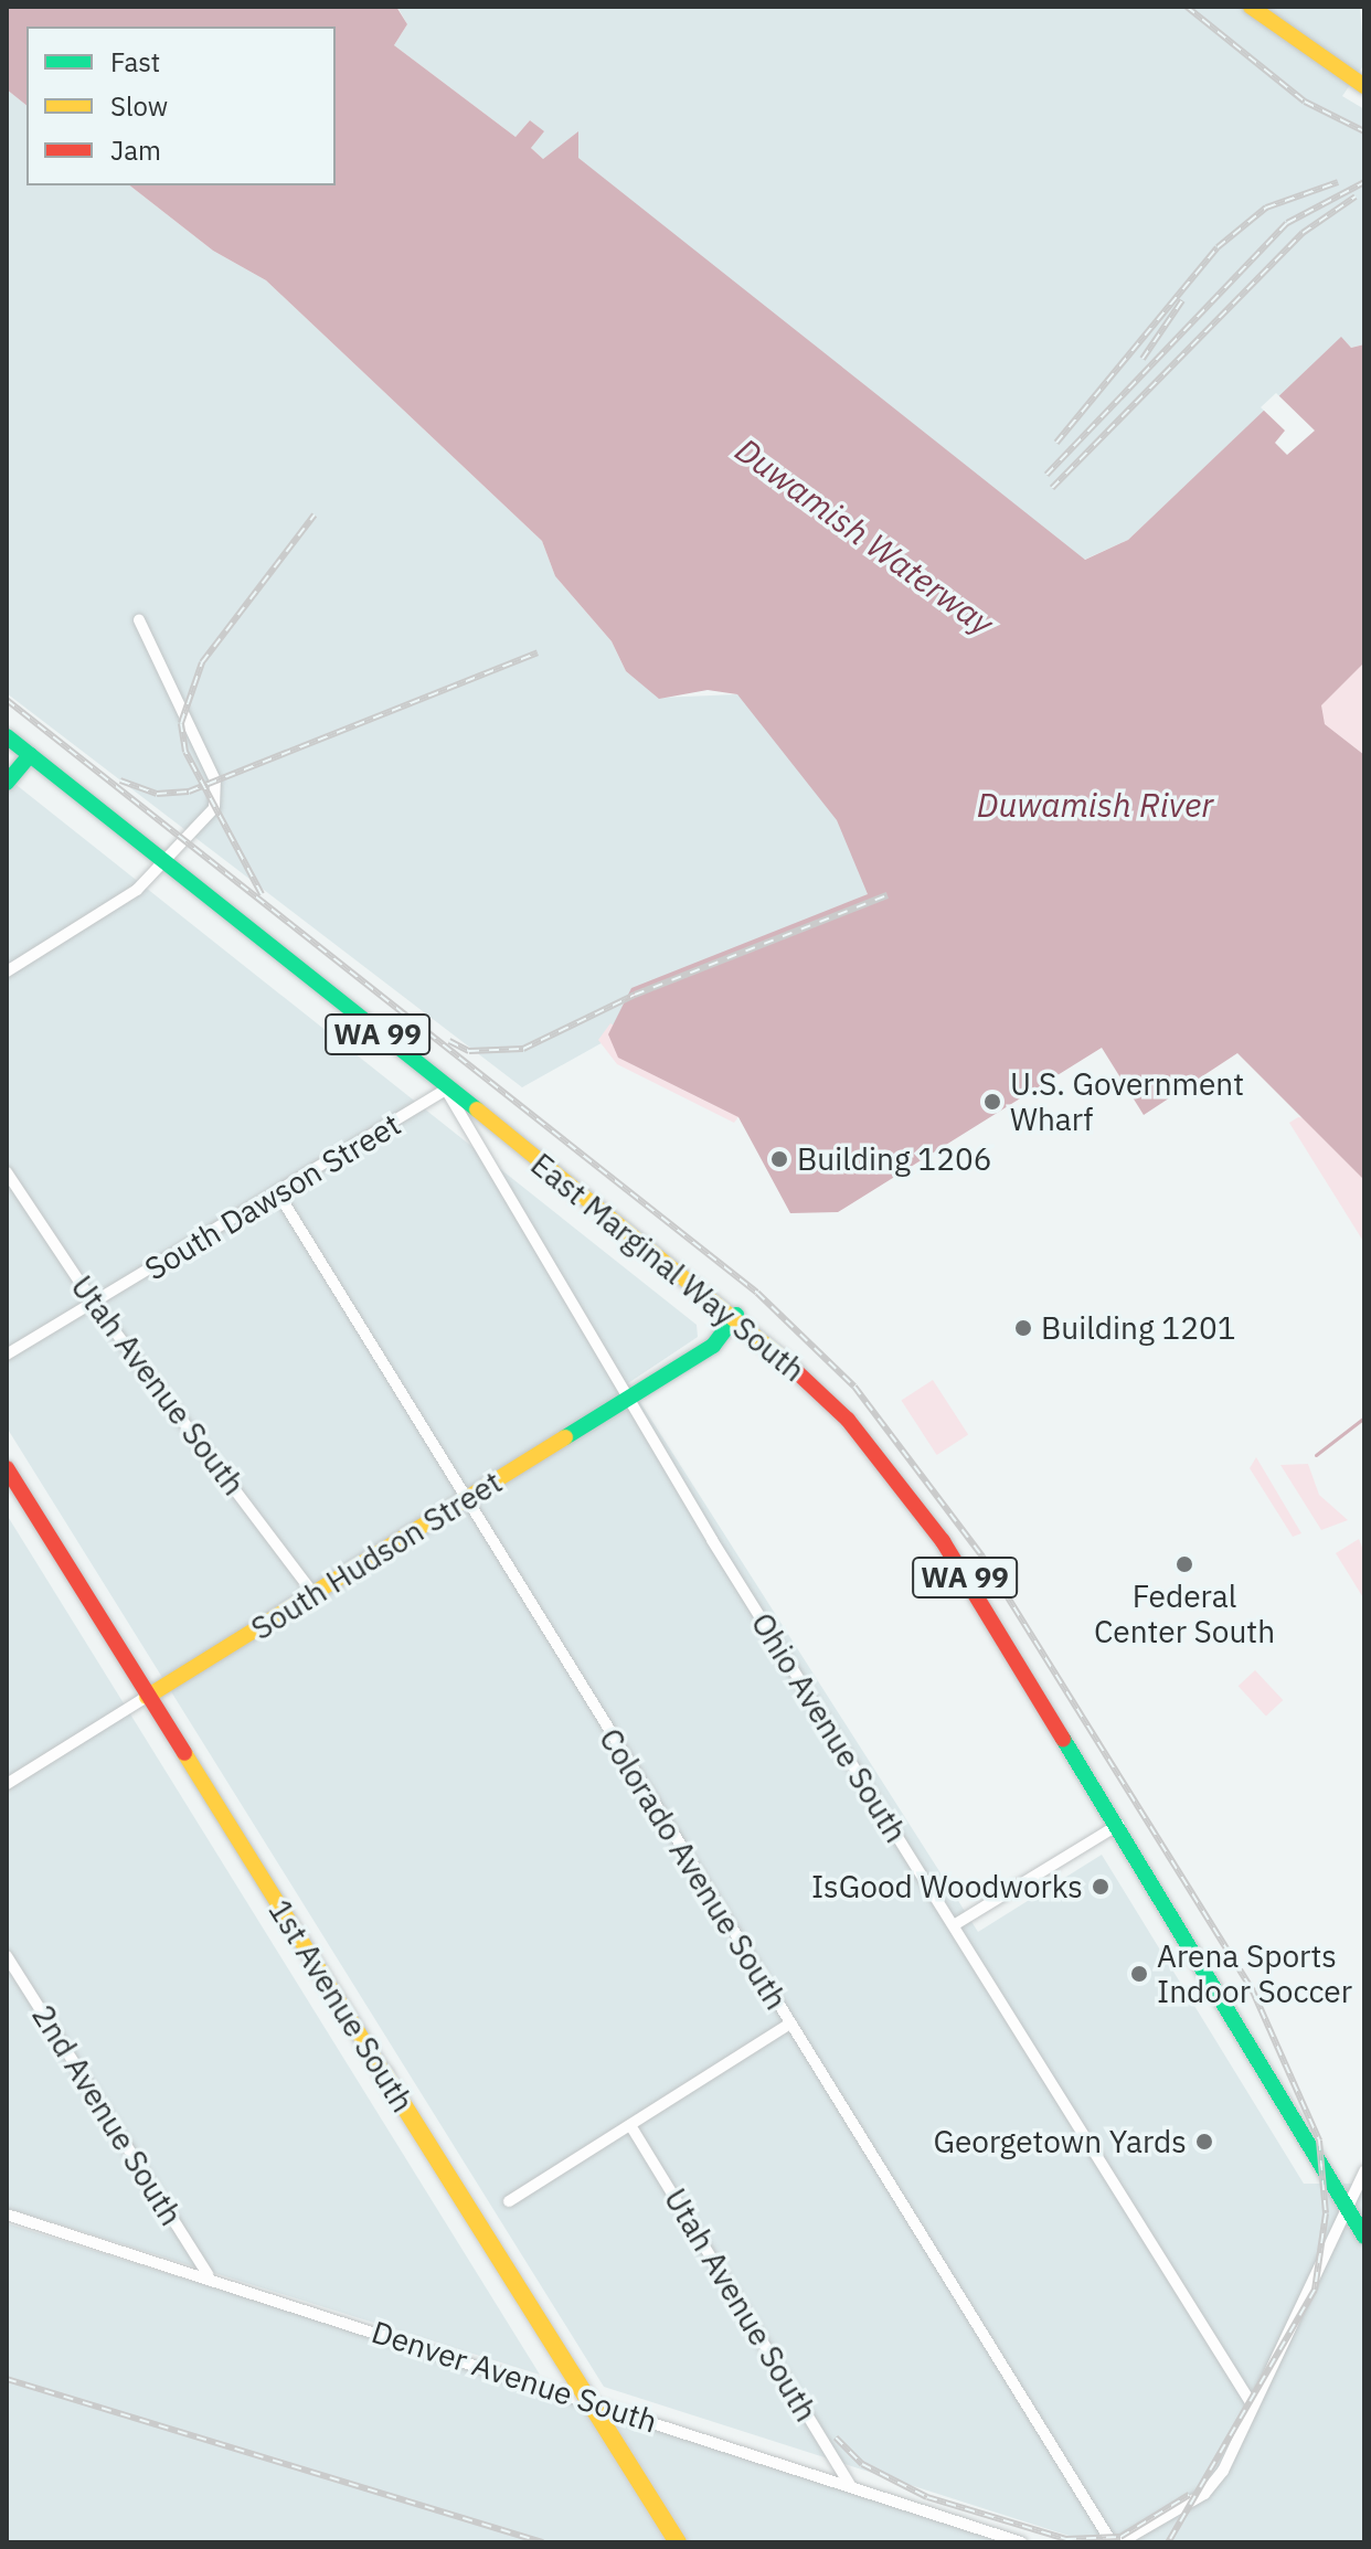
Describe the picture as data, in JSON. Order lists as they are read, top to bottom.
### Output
{
  "streets": {
    "main road": [
      "WA 99",
      "East Marginal Way South",
      "South Hudson Street",
      "1st Avenue South"
    ],
    "street": [
      "South Dawson Street",
      "Utah Avenue South",
      "Ohio Avenue South",
      "Colorado Avenue South",
      "2nd Avenue South",
      "Denver Avenue South"
    ]
  },
  "crossings": [
    ["South Dawson Street", "East Marginal Way South"],
    ["South Dawson Street", "Utah Avenue South"],
    ["South Dawson Street", "Ohio Avenue South"],
    ["South Dawson Street", "Colorado Avenue South"],
    ["East Marginal Way South", "South Hudson Street"],
    ["East Marginal Way South", "Ohio Avenue South"],
    ["Utah Avenue South", "South Hudson Street"],
    ["Utah Avenue South", "Denver Avenue South"],
    ["South Hudson Street", "Ohio Avenue South"],
    ["South Hudson Street", "Colorado Avenue South"],
    ["South Hudson Street", "1st Avenue South"],
    ["2nd Avenue South", "Denver Avenue South"]
  ],
  "water": ["Duwamish Waterway", "Duwamish River"],
  "places": [
    "U.S. Government Wharf",
    "Building 1206",
    "Building 1201",
    "Federal Center South",
    "IsGood Woodworks",
    "Arena Sports Indoor Soccer",
    "Georgetown Yards"
  ],
  "legend": ["Fast", "Slow", "Jam"]
}
